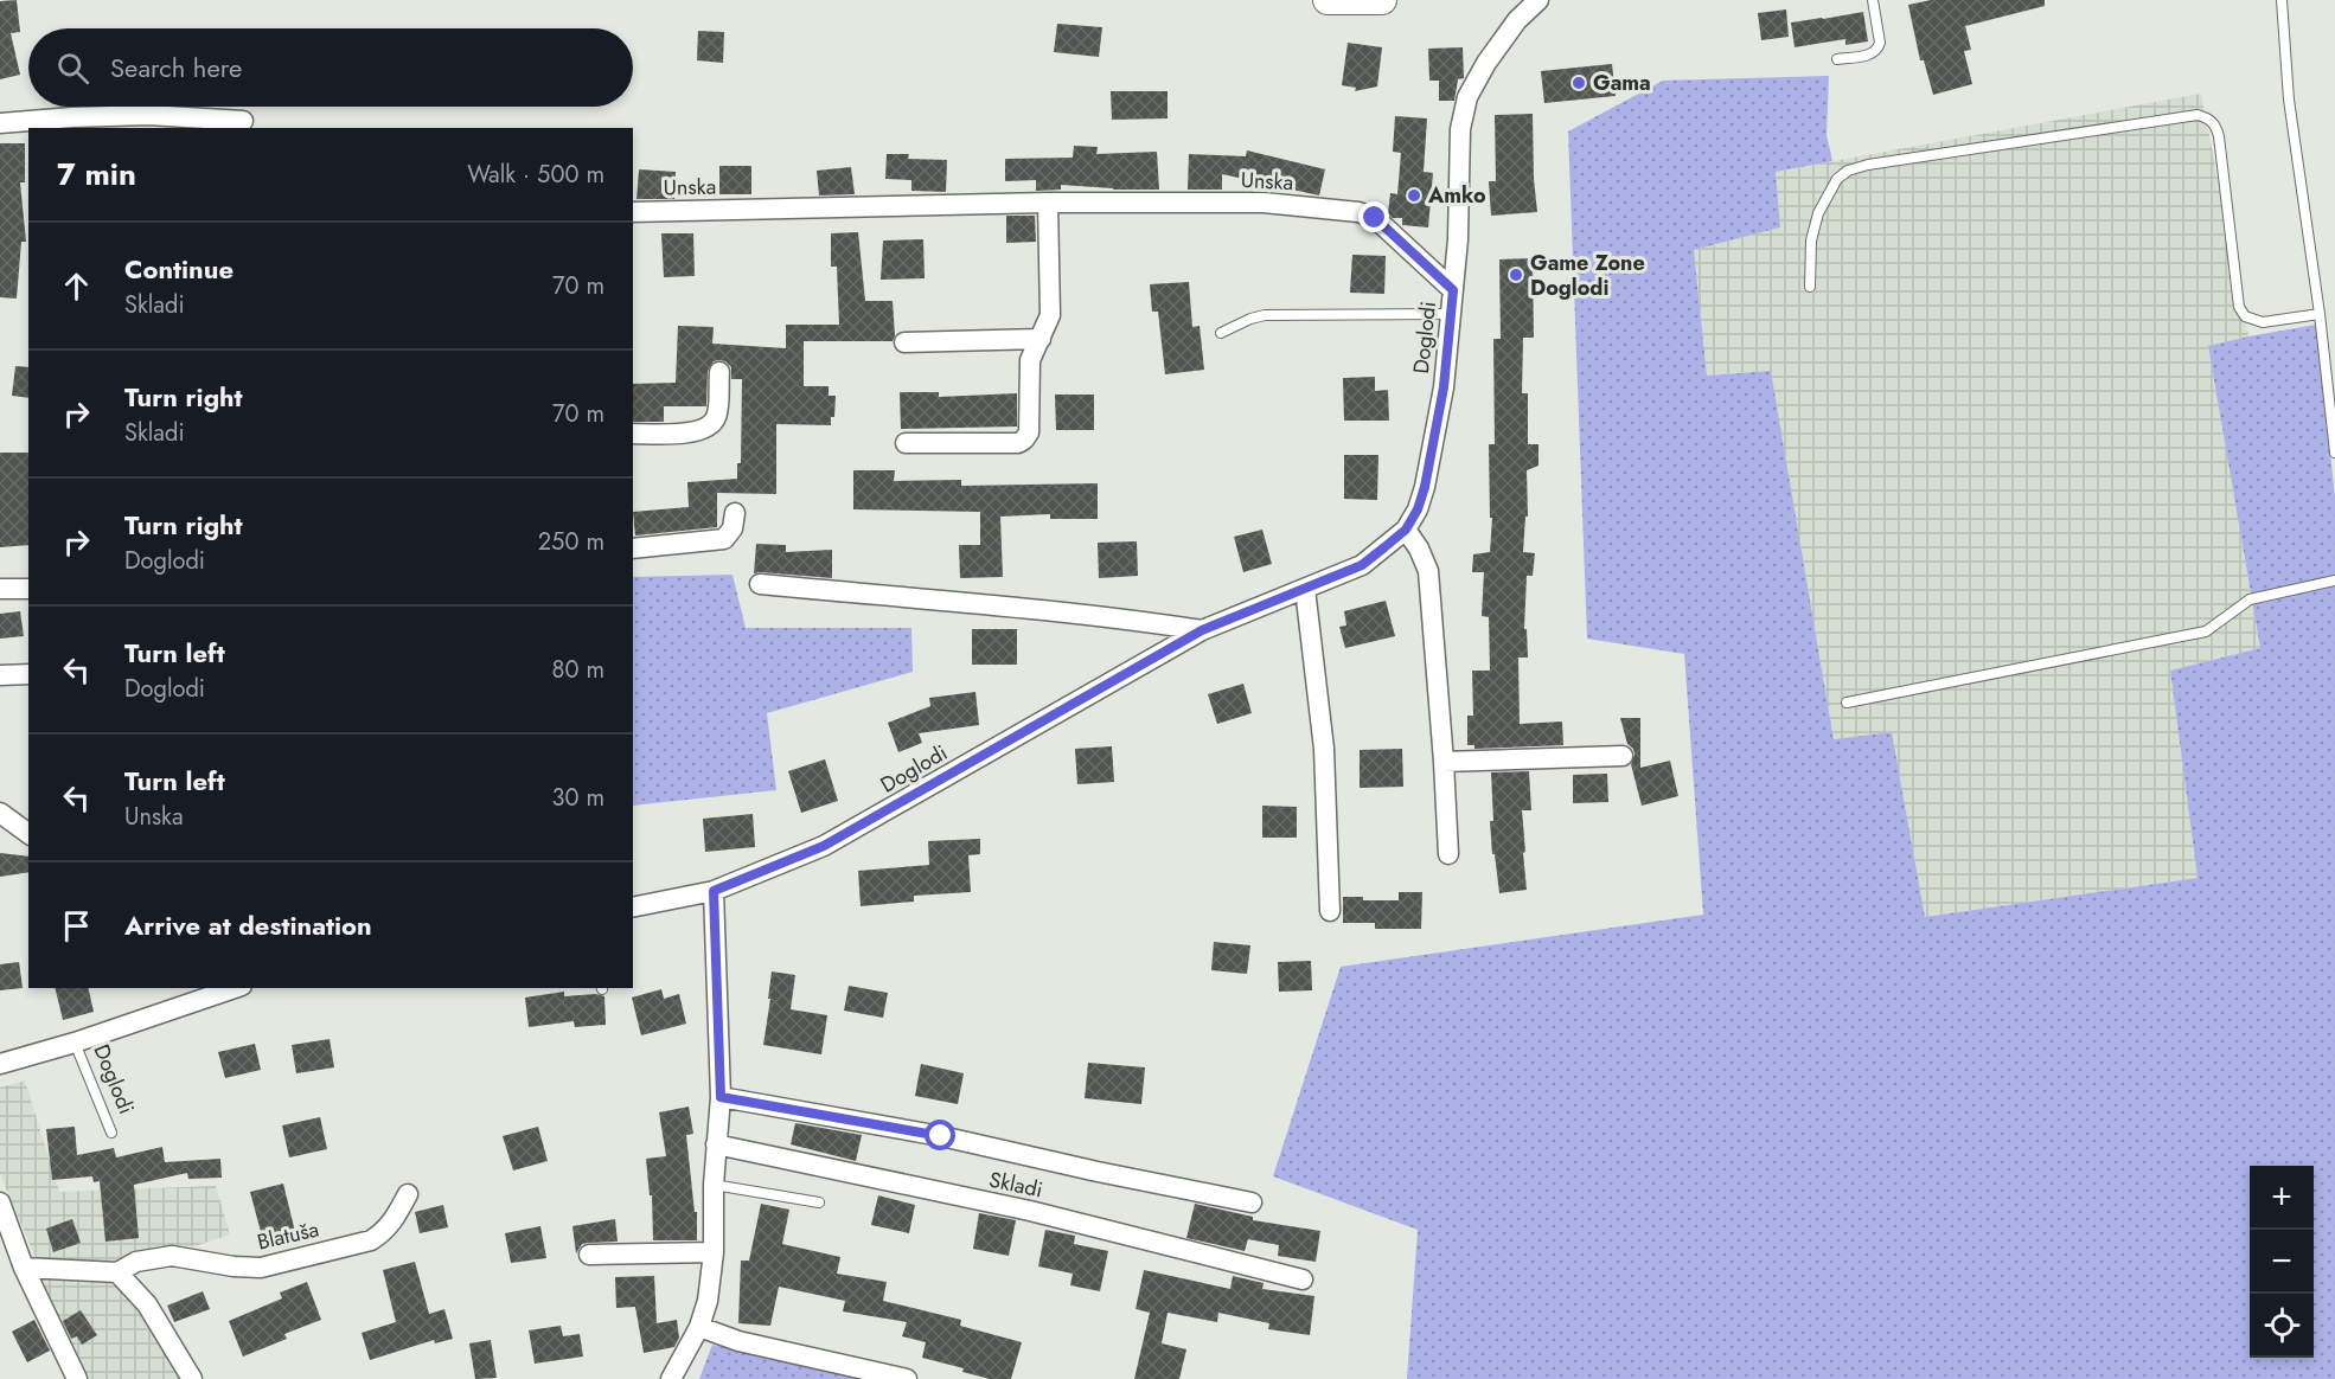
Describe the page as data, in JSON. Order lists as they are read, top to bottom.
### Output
{
  "streets": {
    "street": [
      "Unska",
      "Doglodi",
      "Skladi",
      "Blatuša"
    ]
  },
  "crossings": [
    ["Unska", "Doglodi"]
  ],
  "places": ["Gama", "Amko", "Game Zone Doglodi"],
  "page": {
    "search": "Search here",
    "heading": ["7 min", "Walk · 500 m"],
    "list": [
      ["Continue", "Skladi", "70 m"],
      ["Turn right", "Skladi", "70 m"],
      ["Turn right", "Doglodi", "250 m"],
      ["Turn left", "Doglodi", "80 m"],
      ["Turn left", "Unska", "30 m"],
      "Arrive at destination"
    ],
    "map_buttons": ["+", "−"]
  }
}
